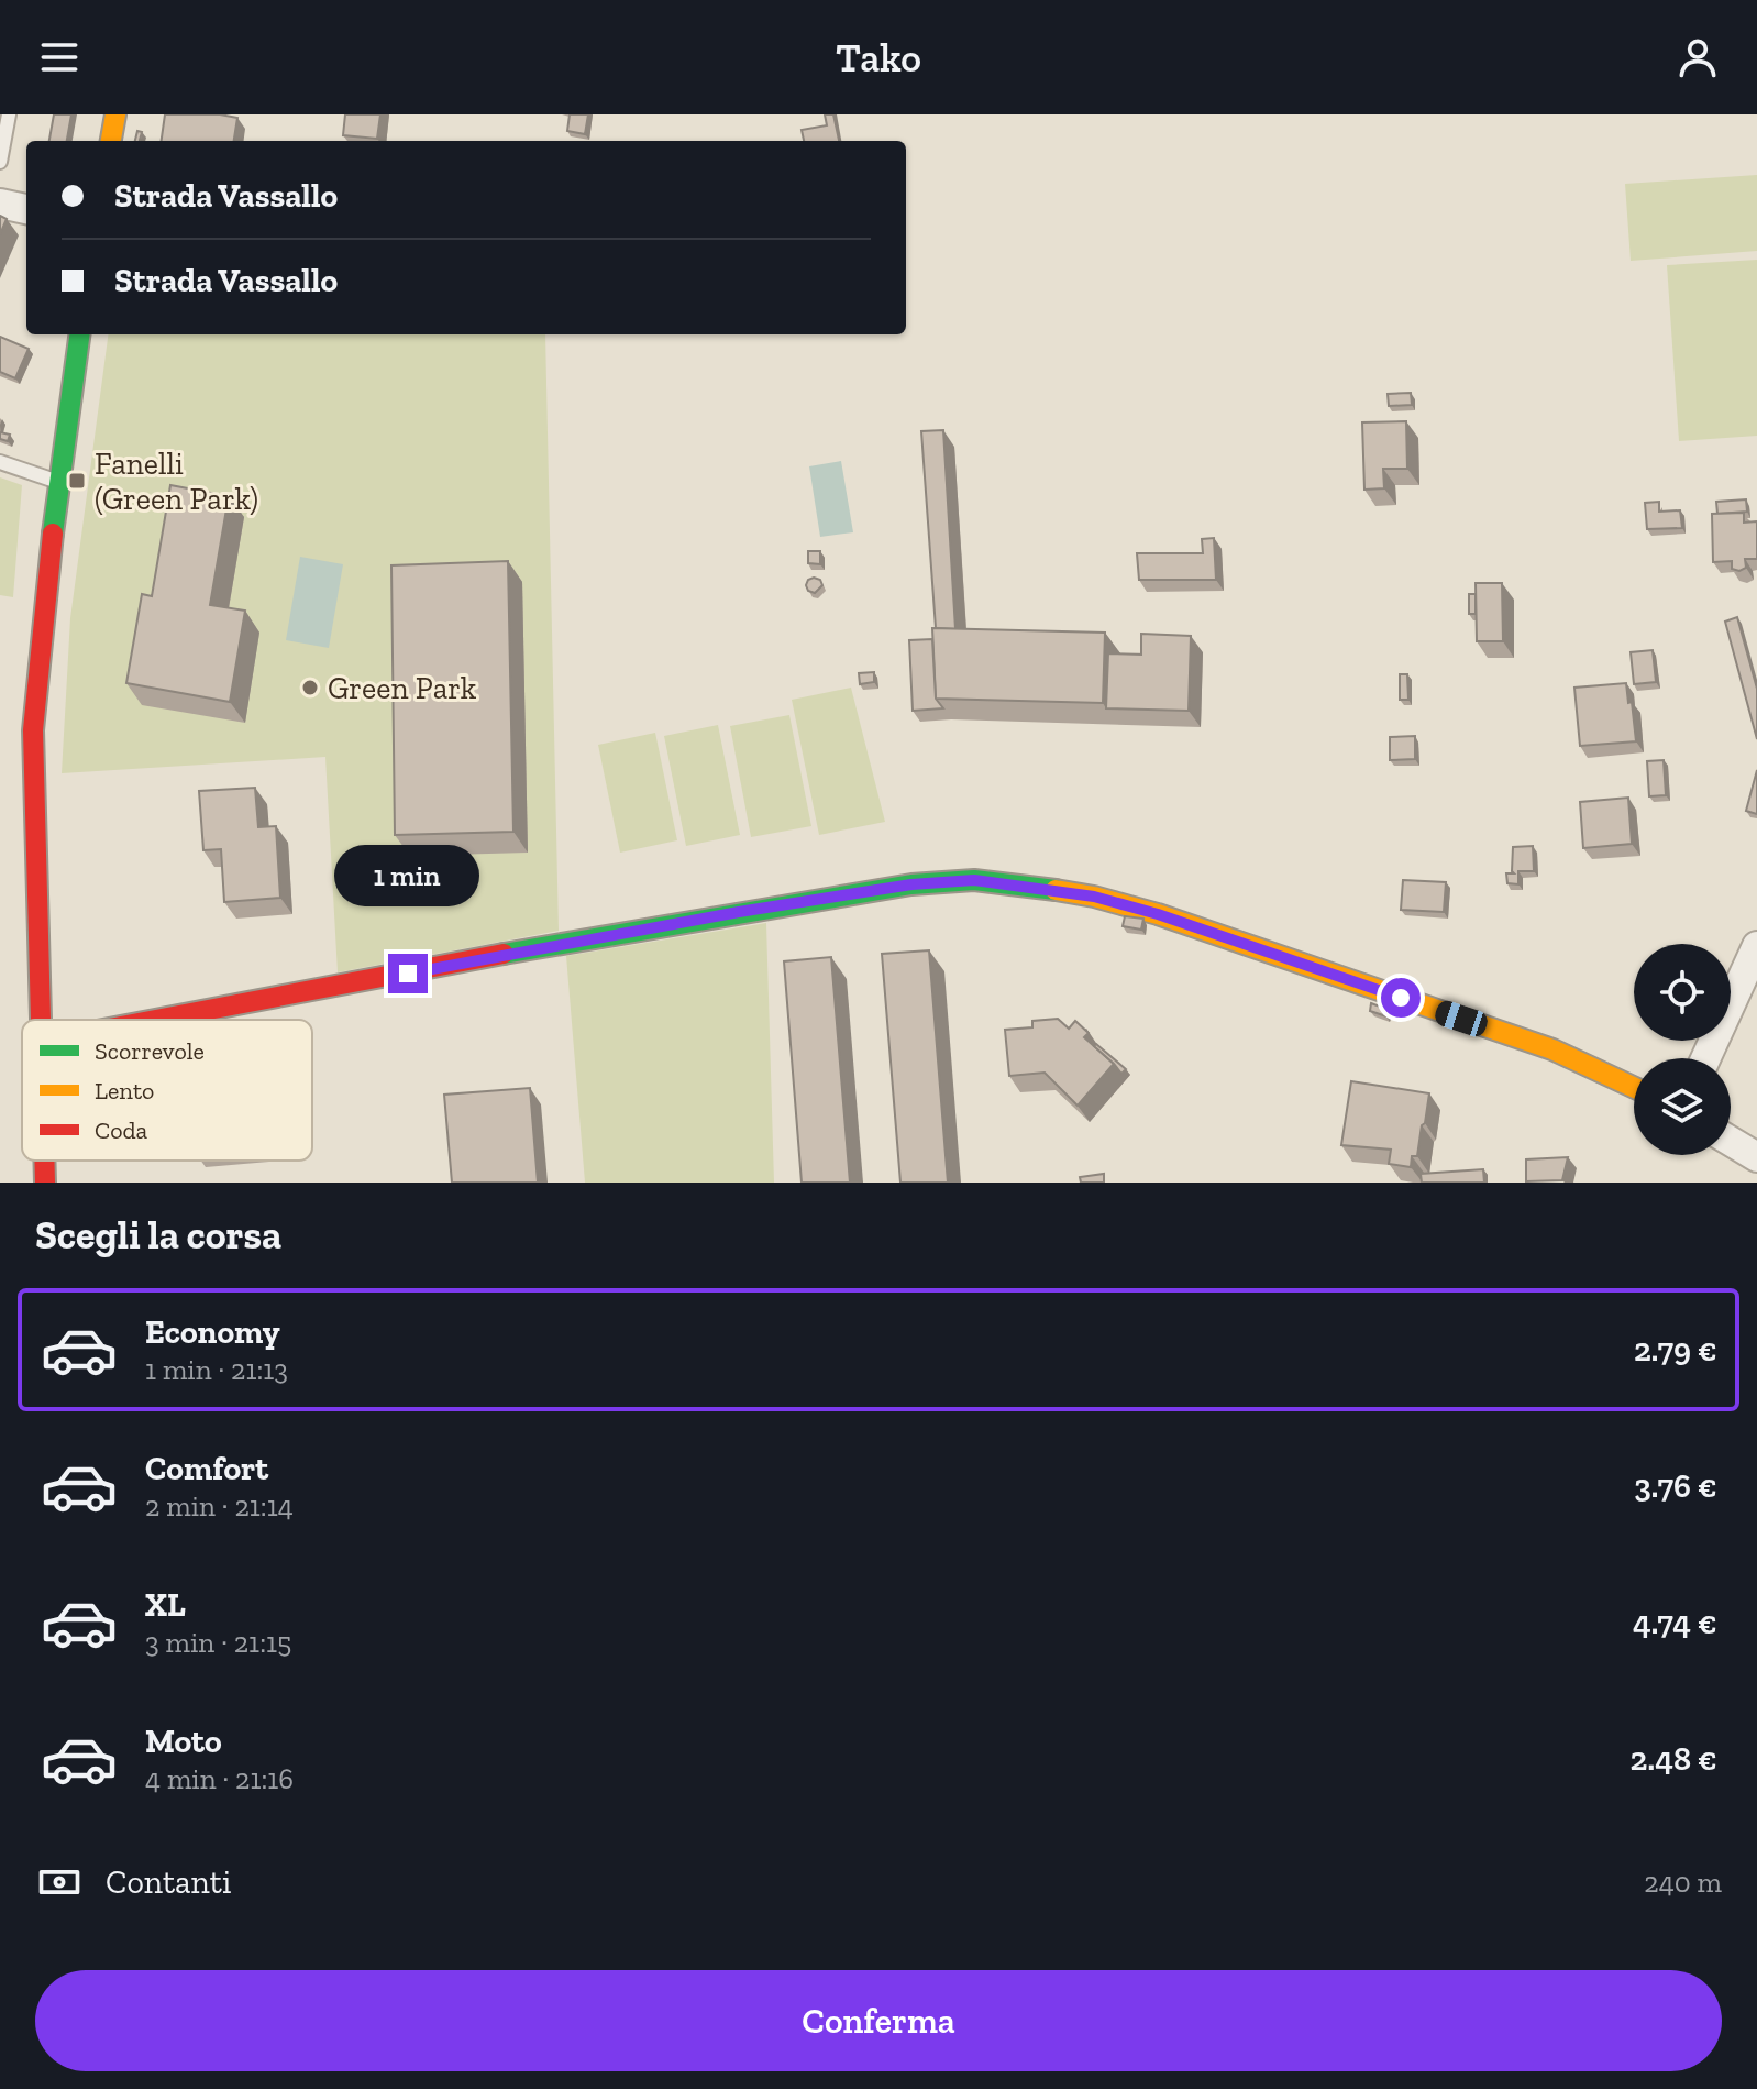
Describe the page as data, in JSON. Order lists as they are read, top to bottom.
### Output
{
  "places": {
    "transit": ["Fanelli (Green Park)"],
    "other": ["Green Park"]
  },
  "legend": ["Scorrevole", "Lento", "Coda"],
  "page": {
    "header": "Tako",
    "banner": ["Strada Vassallo", "Strada Vassallo"],
    "bubble": "1 min",
    "heading": "Scegli la corsa",
    "list": [
      {
        "name": "Economy",
        "note": "1 min · 21:13",
        "value": "2.79 €"
      },
      {
        "name": "Comfort",
        "note": "2 min · 21:14",
        "value": "3.76 €"
      },
      {
        "name": "XL",
        "note": "3 min · 21:15",
        "value": "4.74 €"
      },
      {
        "name": "Moto",
        "note": "4 min · 21:16",
        "value": "2.48 €"
      }
    ],
    "pay": ["Contanti", "240 m"],
    "buttons": "Conferma"
  }
}
